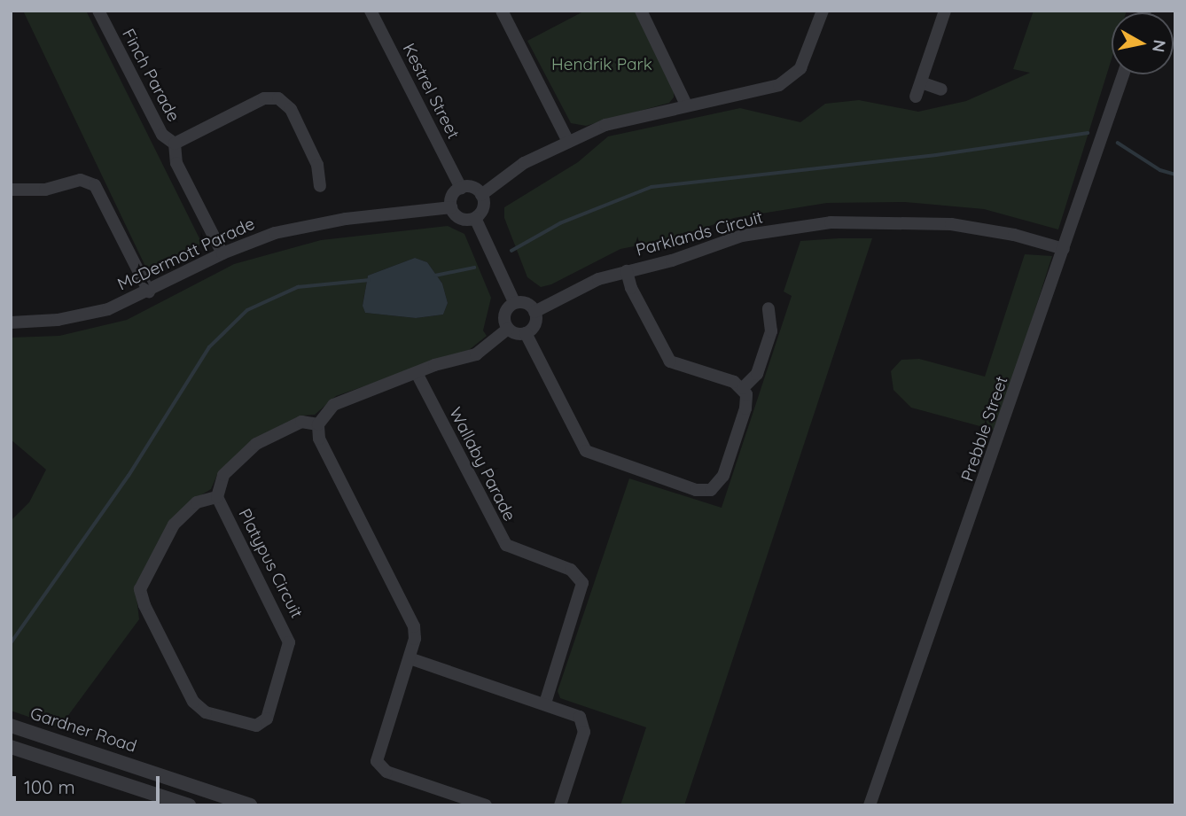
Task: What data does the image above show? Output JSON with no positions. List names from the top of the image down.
{
  "streets": {
    "street": [
      "Finch Parade",
      "Kestrel Street",
      "Parklands Circuit",
      "McDermott Parade",
      "Prebble Street",
      "Wallaby Parade",
      "Platypus Circuit",
      "Gardner Road"
    ]
  },
  "crossings": [
    ["Finch Parade", "McDermott Parade"],
    ["Kestrel Street", "McDermott Parade"],
    ["Parklands Circuit", "Prebble Street"]
  ],
  "parks": ["Hendrik Park"],
  "scale_bar": "100 m",
  "north": "right"
}
